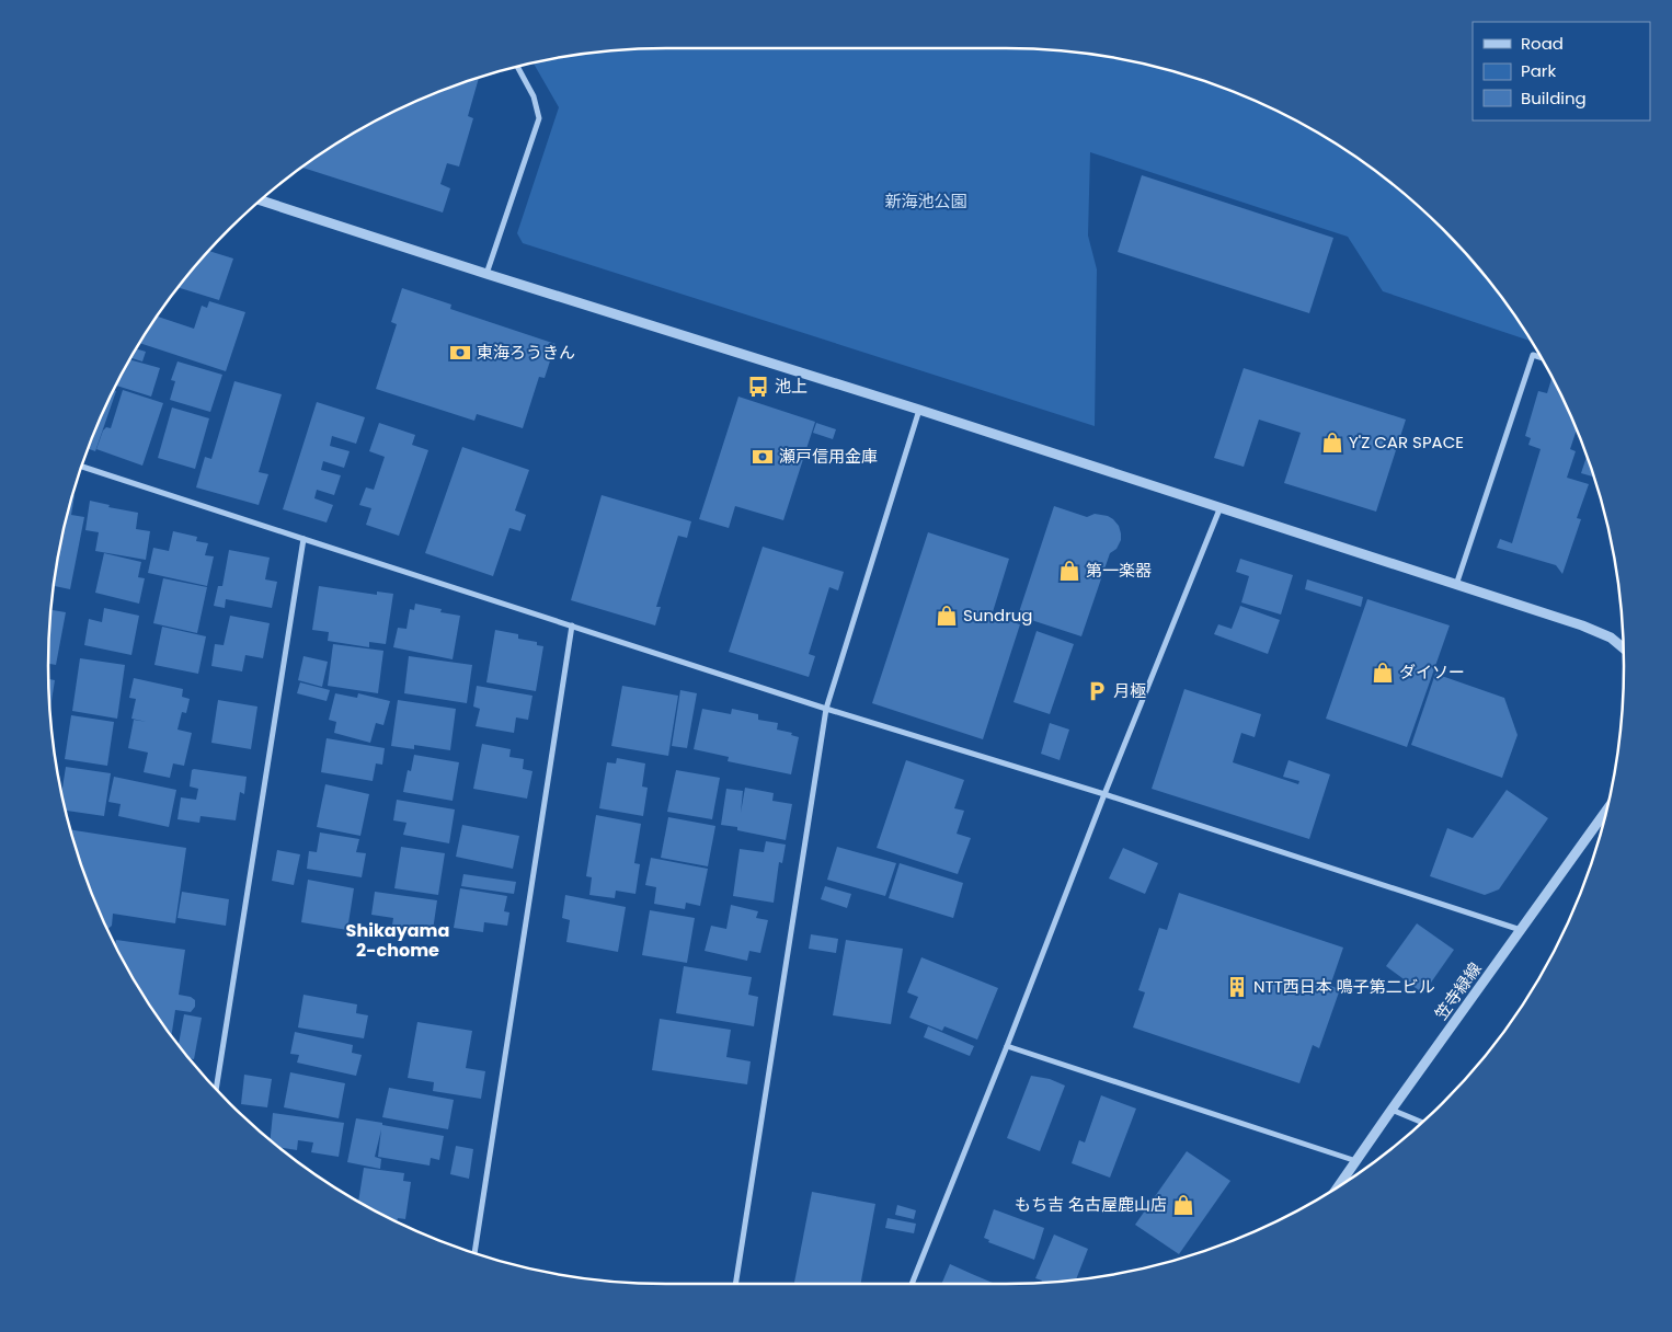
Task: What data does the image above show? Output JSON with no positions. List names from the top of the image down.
{
  "streets": {
    "street": ["笠寺緑線"]
  },
  "districts": ["Shikayama 2-chome"],
  "parks": ["新海池公園"],
  "places": {
    "bank": ["東海ろうきん", "瀬戸信用金庫"],
    "bus stop": ["池上"],
    "shop": [
      "Y'Z CAR SPACE",
      "第一楽器",
      "Sundrug",
      "ダイソー",
      "もち吉 名古屋鹿山店"
    ],
    "parking": ["月極"],
    "building": ["NTT西日本 鳴子第二ビル"]
  },
  "legend": ["Road", "Park", "Building"]
}
